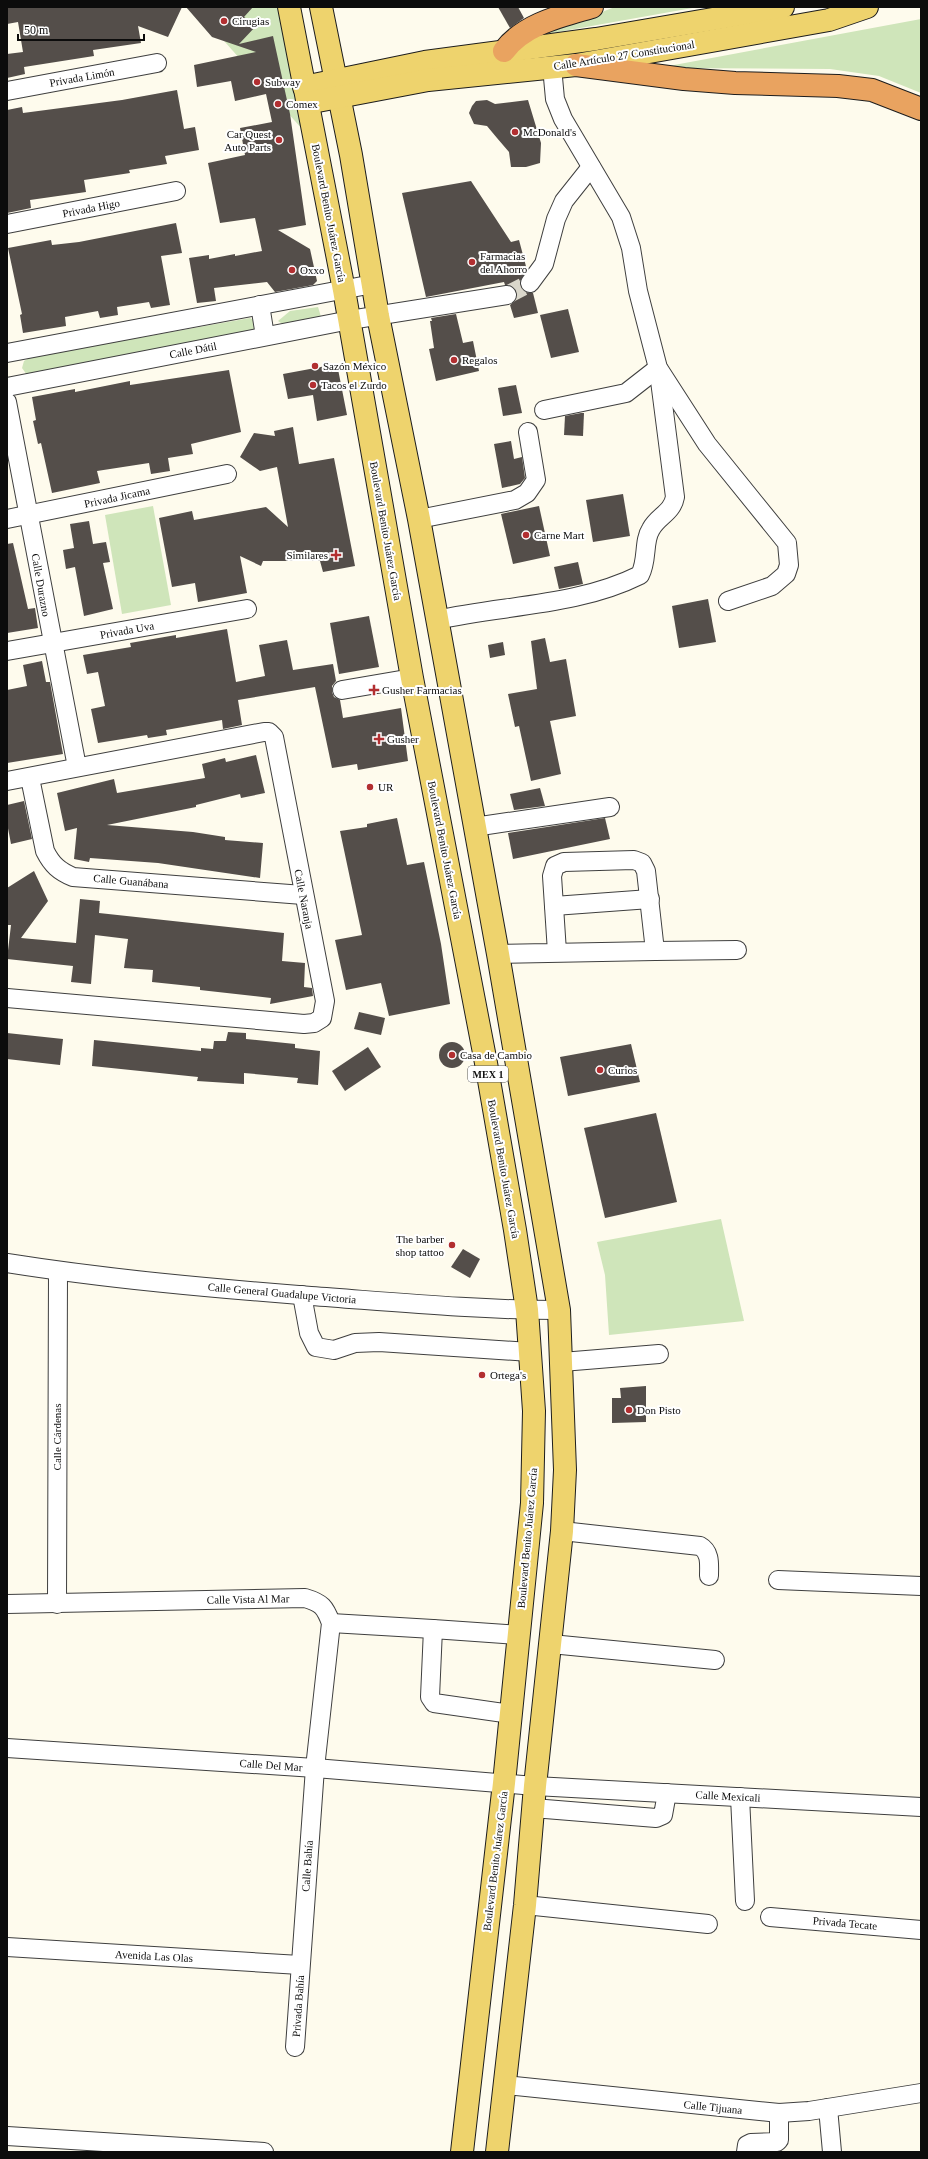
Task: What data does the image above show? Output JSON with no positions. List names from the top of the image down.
{
  "streets": {
    "main road": ["Calle Artículo 27 Constitucional", "Boulevard Benito Juárez García", "MEX 1"],
    "street": [
      "Privada Limón",
      "Privada Higo",
      "Calle Dátil",
      "Privada Jicama",
      "Calle Durazno",
      "Privada Uva",
      "Calle Guanábana",
      "Calle Naranja",
      "Calle General Guadalupe Victoria",
      "Calle Cárdenas",
      "Calle Vista Al Mar",
      "Calle Del Mar",
      "Calle Mexicali",
      "Calle Bahía",
      "Privada Tecate",
      "Avenida Las Olas",
      "Privada Bahía",
      "Calle Tijuana"
    ]
  },
  "crossings": [
    ["Calle Artículo 27 Constitucional", "Boulevard Benito Juárez García"],
    ["Calle Artículo 27 Constitucional", "MEX 1"],
    ["Boulevard Benito Juárez García", "Calle Dátil"],
    ["Boulevard Benito Juárez García", "Calle General Guadalupe Victoria"],
    ["Boulevard Benito Juárez García", "Calle Del Mar"],
    ["Calle Dátil", "MEX 1"],
    ["Privada Jicama", "Calle Durazno"],
    ["Calle Durazno", "Privada Uva"],
    ["Calle Durazno", "Calle Naranja"],
    ["Calle Guanábana", "Calle Naranja"],
    ["MEX 1", "Calle General Guadalupe Victoria"],
    ["MEX 1", "Calle Del Mar"],
    ["MEX 1", "Calle Mexicali"],
    ["MEX 1", "Calle Tijuana"],
    ["Calle General Guadalupe Victoria", "Calle Cárdenas"],
    ["Calle Cárdenas", "Calle Vista Al Mar"],
    ["Calle Del Mar", "Calle Mexicali"],
    ["Calle Del Mar", "Calle Bahía"],
    ["Calle Bahía", "Avenida Las Olas"],
    ["Calle Bahía", "Privada Bahía"],
    ["Avenida Las Olas", "Privada Bahía"]
  ],
  "places": {
    "other": [
      "Cirugias",
      "Subway",
      "Comex",
      "McDonald's",
      "Car Quest Auto Parts",
      "Farmacias del Ahorro",
      "Oxxo",
      "Regalos",
      "Sazón México",
      "Tacos el Zurdo",
      "Carne Mart",
      "UR",
      "Casa de Cambio",
      "Curios",
      "The barber shop tattoo",
      "Ortega's",
      "Don Pisto"
    ],
    "health": ["Similares", "Gusher Farmacias", "Gusher"]
  },
  "scale_bar": "50 m"
}
